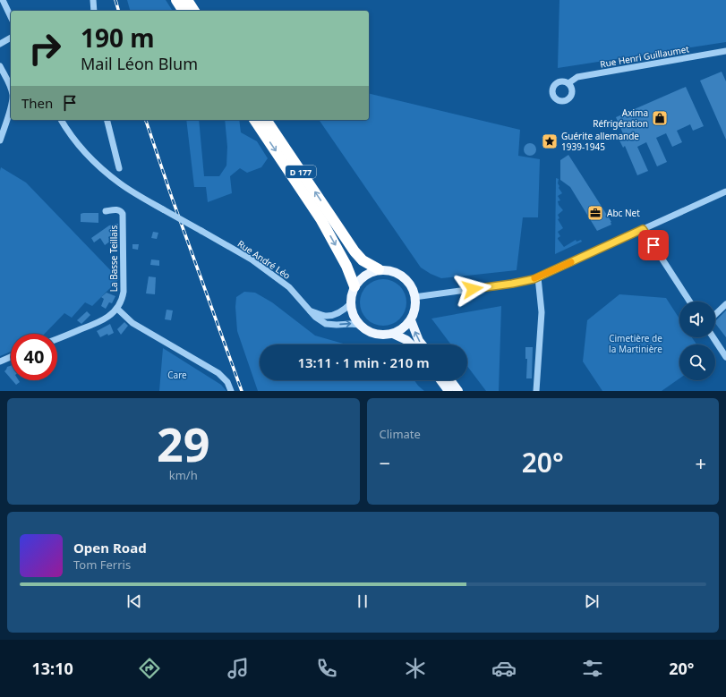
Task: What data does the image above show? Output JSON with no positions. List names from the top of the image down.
{
  "streets": {
    "highway": ["D 177"],
    "street": ["Rue Henri Guillaumet", "La Basse Teillais", "Rue André Léo"]
  },
  "crossings": [
    ["D 177", "Rue André Léo"]
  ],
  "parks": ["Cimetière de la Martinière", "Care"],
  "places": {
    "shop": ["Axima Réfrigération"],
    "place": ["Guérite allemande 1939-1945"],
    "office": ["Abc Net"]
  },
  "page": {
    "turn": ["190 m", "Mail Léon Blum"],
    "then": "Then",
    "limit": "40",
    "trip": "13:11 · 1 min · 210 m",
    "tile": [
      ["29", "km/h"],
      "Climate"
    ],
    "heat": ["−", "20°", "+"],
    "song": ["Open Road", "Tom Ferris"],
    "tabs": ["13:10", "20°"]
  }
}
